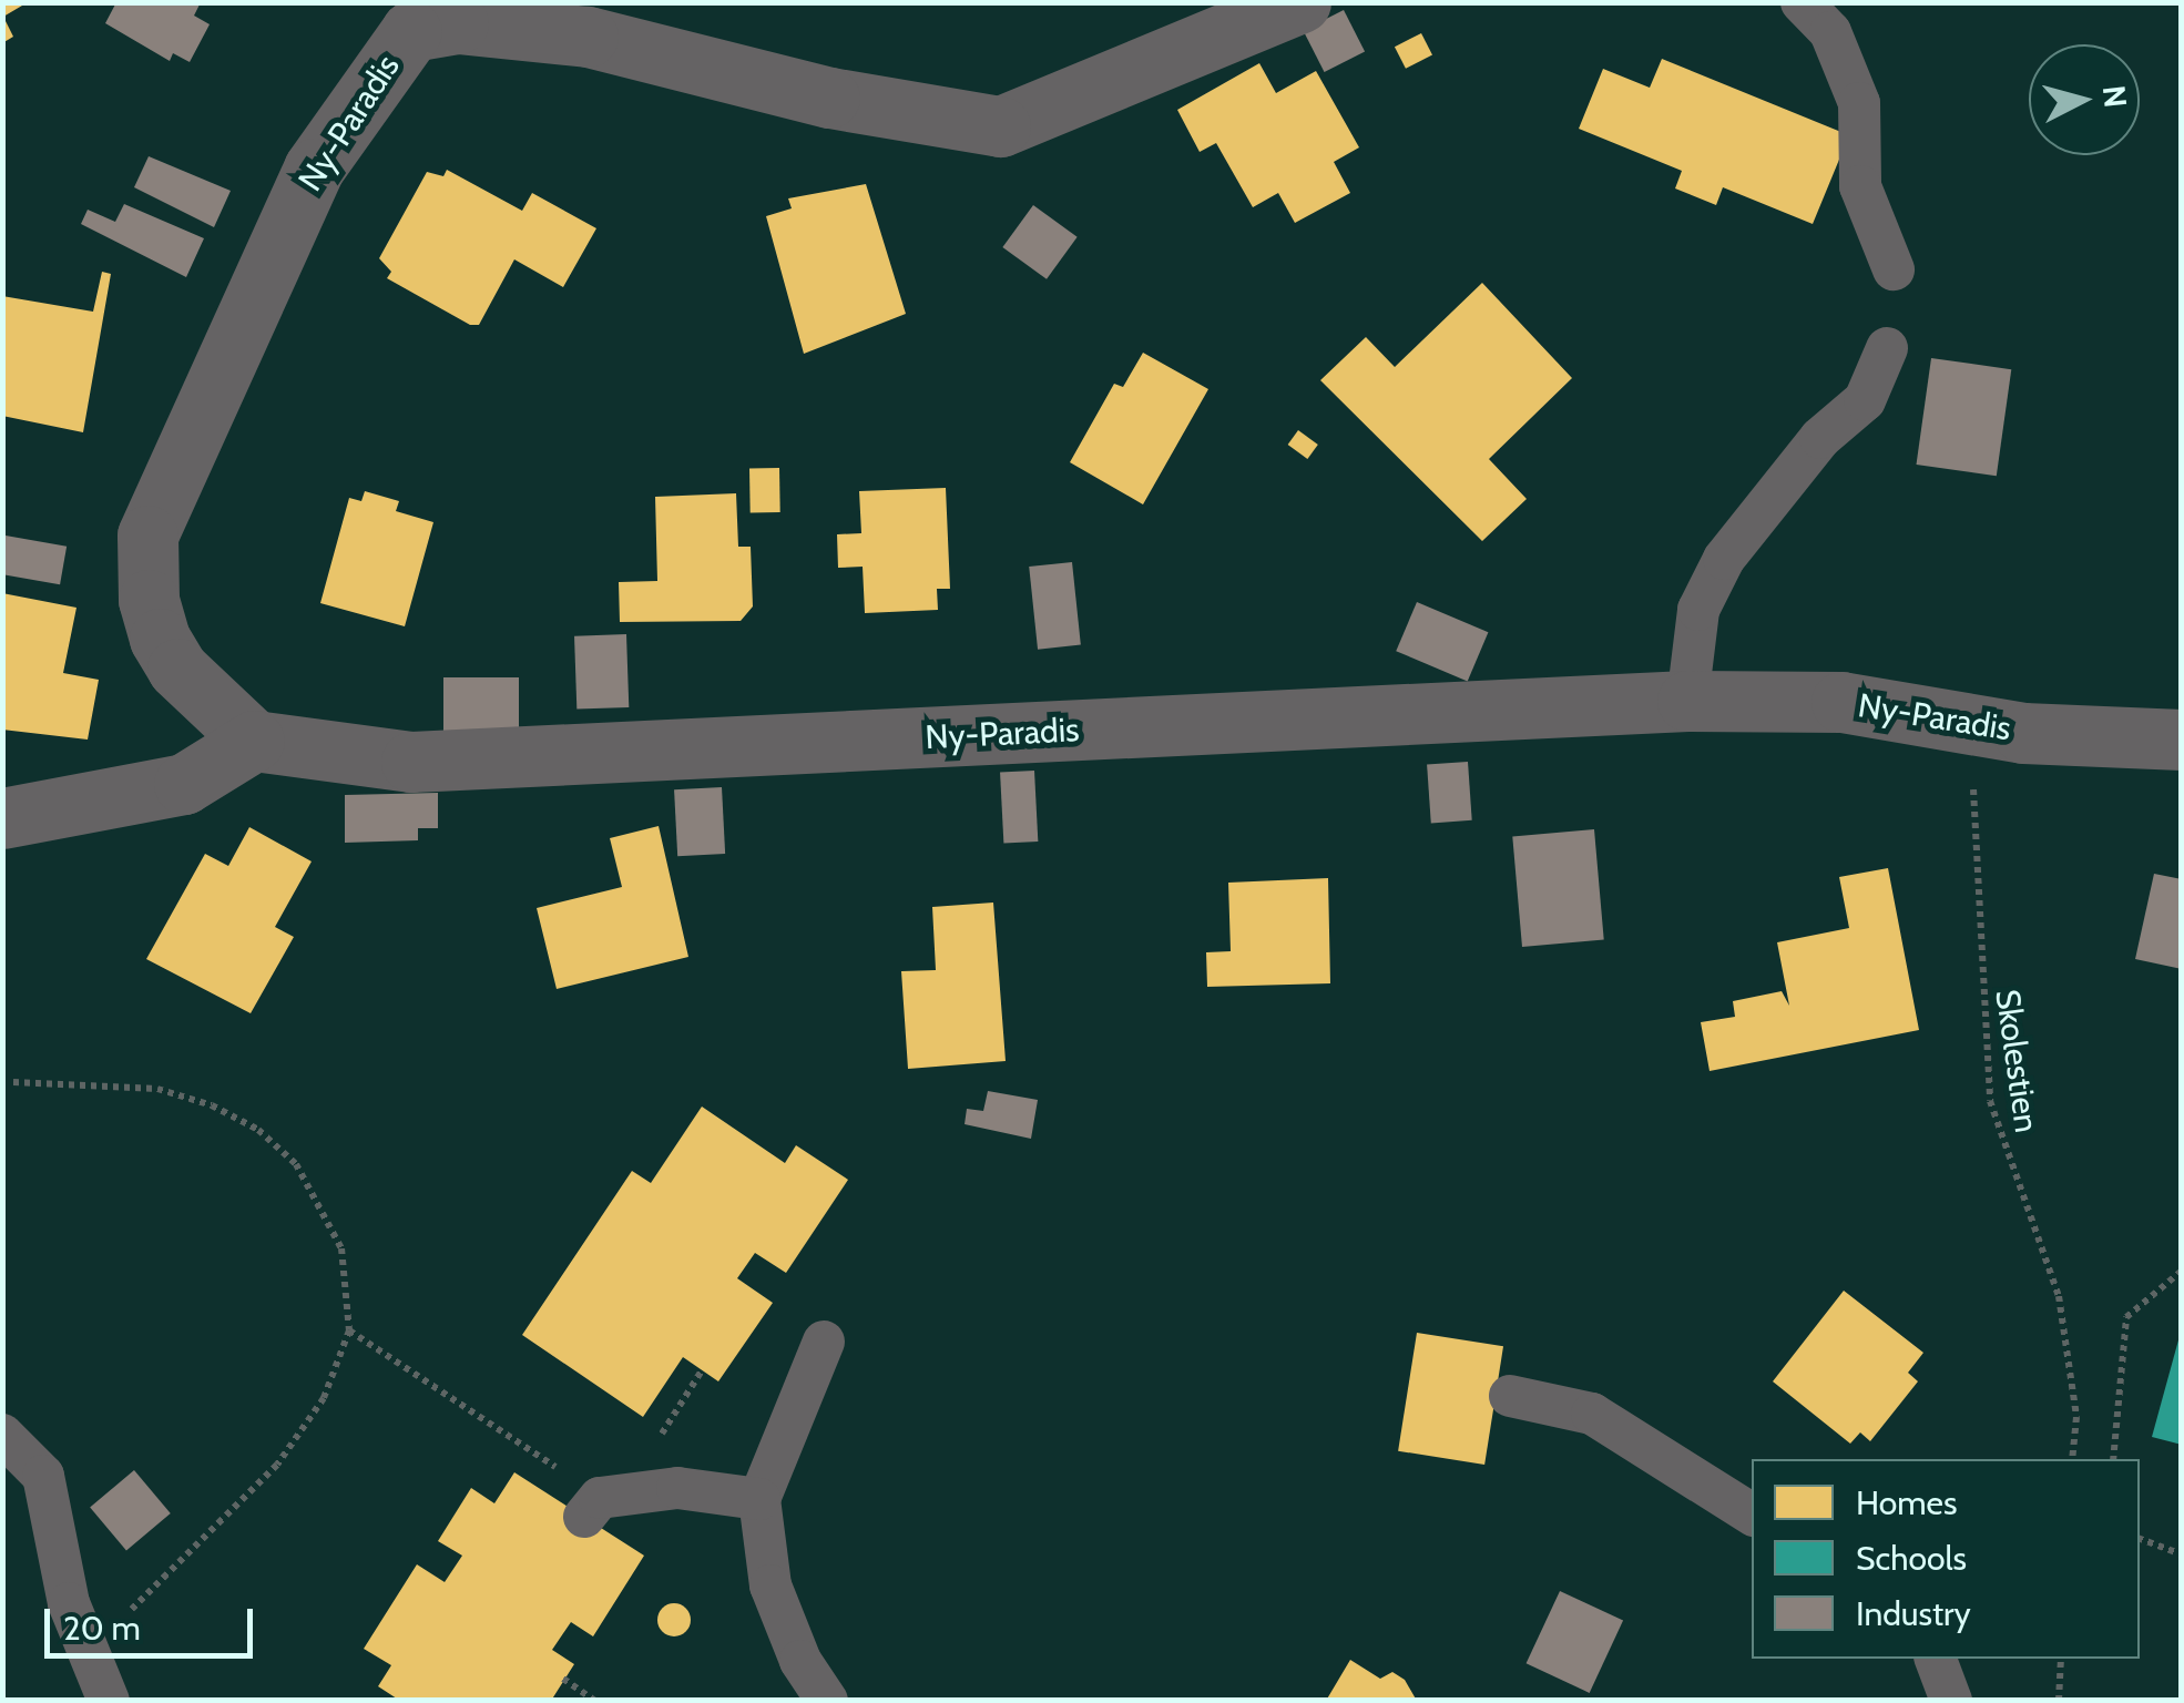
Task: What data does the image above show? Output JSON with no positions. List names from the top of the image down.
{
  "streets": {
    "street": ["Ny-Paradis"],
    "path": ["Skolestien"]
  },
  "crossings": [
    ["Ny-Paradis", "Skolestien"]
  ],
  "legend": ["Homes", "Schools", "Industry"],
  "scale_bar": "20 m",
  "north": "right"
}
